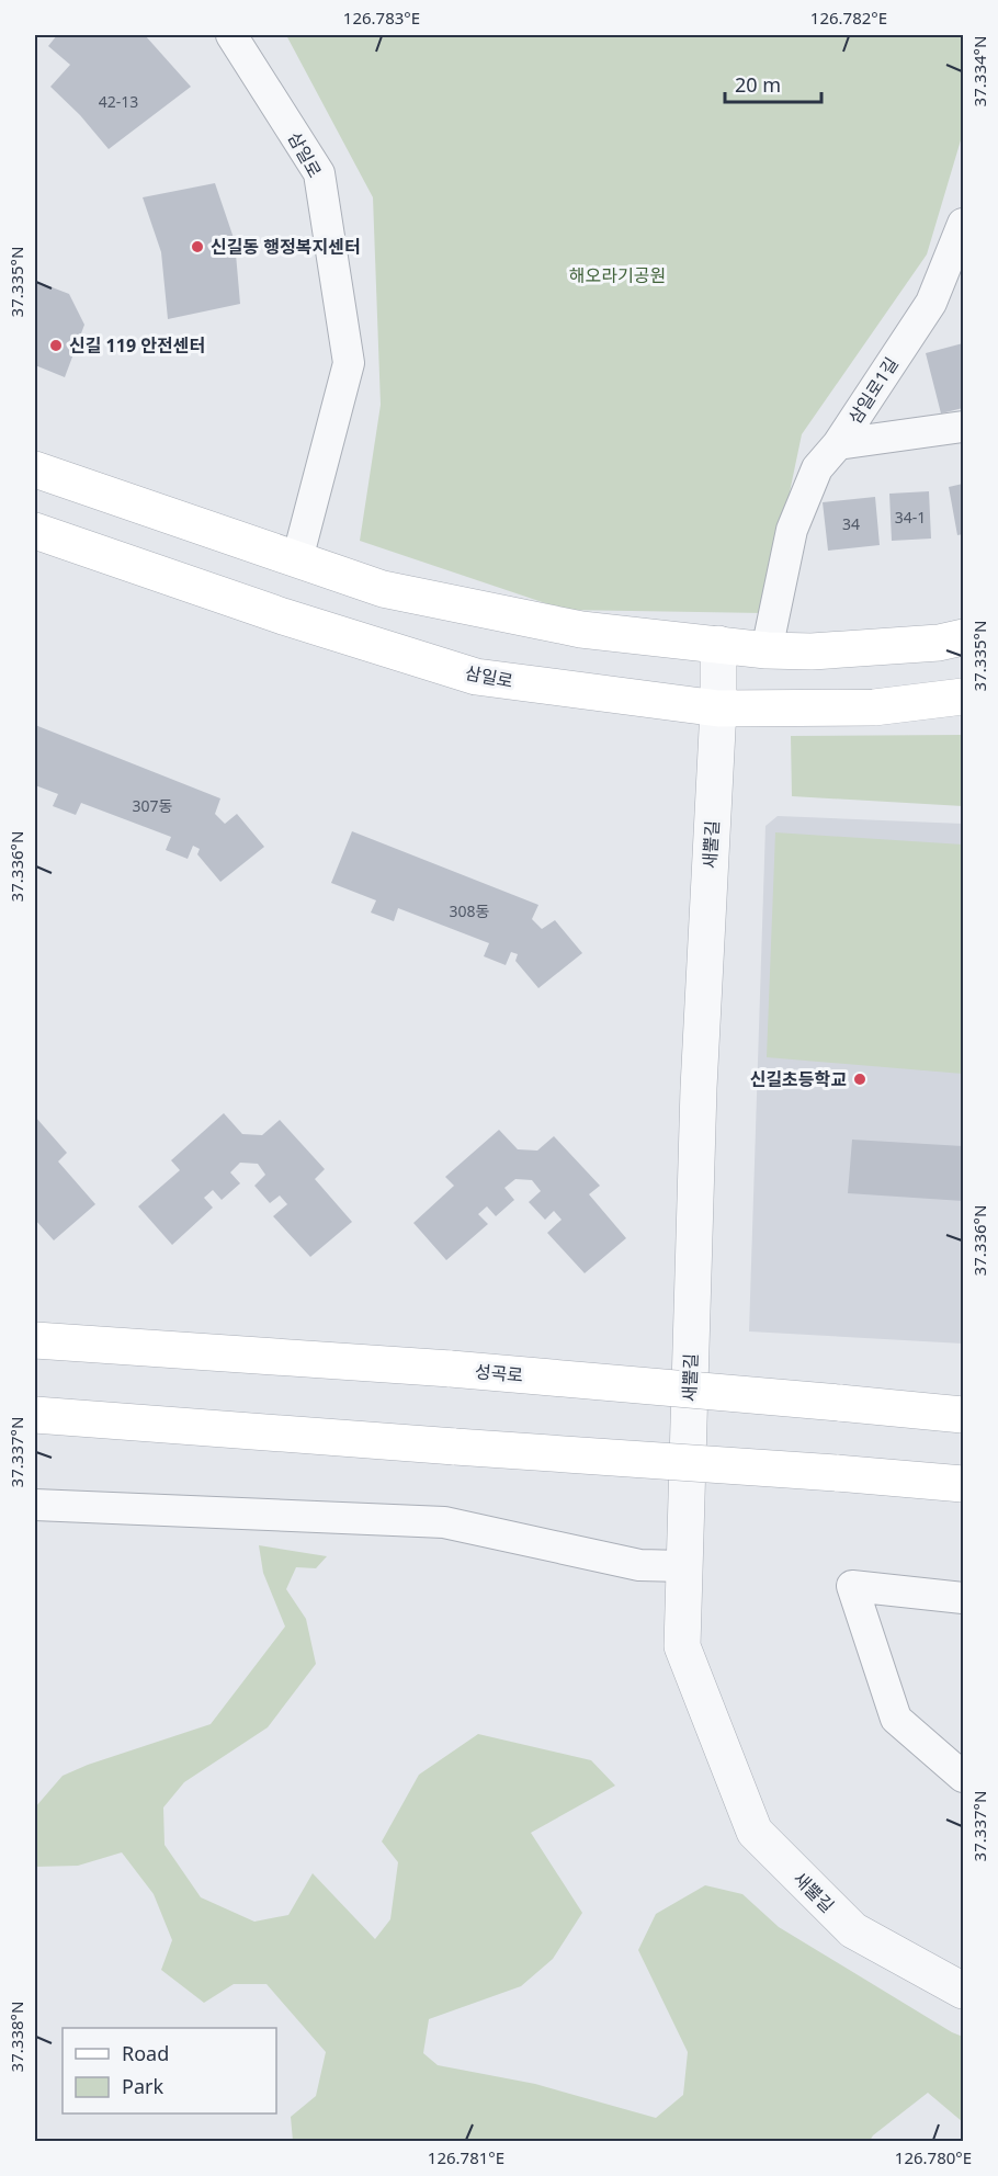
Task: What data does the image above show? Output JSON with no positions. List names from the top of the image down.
{
  "streets": {
    "main road": ["삼일로", "성곡로"],
    "street": ["삼일로1길", "새뿔길"]
  },
  "crossings": [
    ["삼일로", "새뿔길"]
  ],
  "parks": ["해오라기공원"],
  "places": ["신길동 행정복지센터", "신길 119 안전센터", "신길초등학교"],
  "house_numbers": [
    "42-13",
    "34-1",
    "34",
    "307동",
    "308동"
  ],
  "legend": ["Road", "Park"],
  "scale_bar": "20 m",
  "coordinates": [
    "126.783°E",
    "126.782°E",
    "37.334°N",
    "37.335°N",
    "37.336°N",
    "37.337°N",
    "37.338°N",
    "126.781°E",
    "126.780°E"
  ]
}
